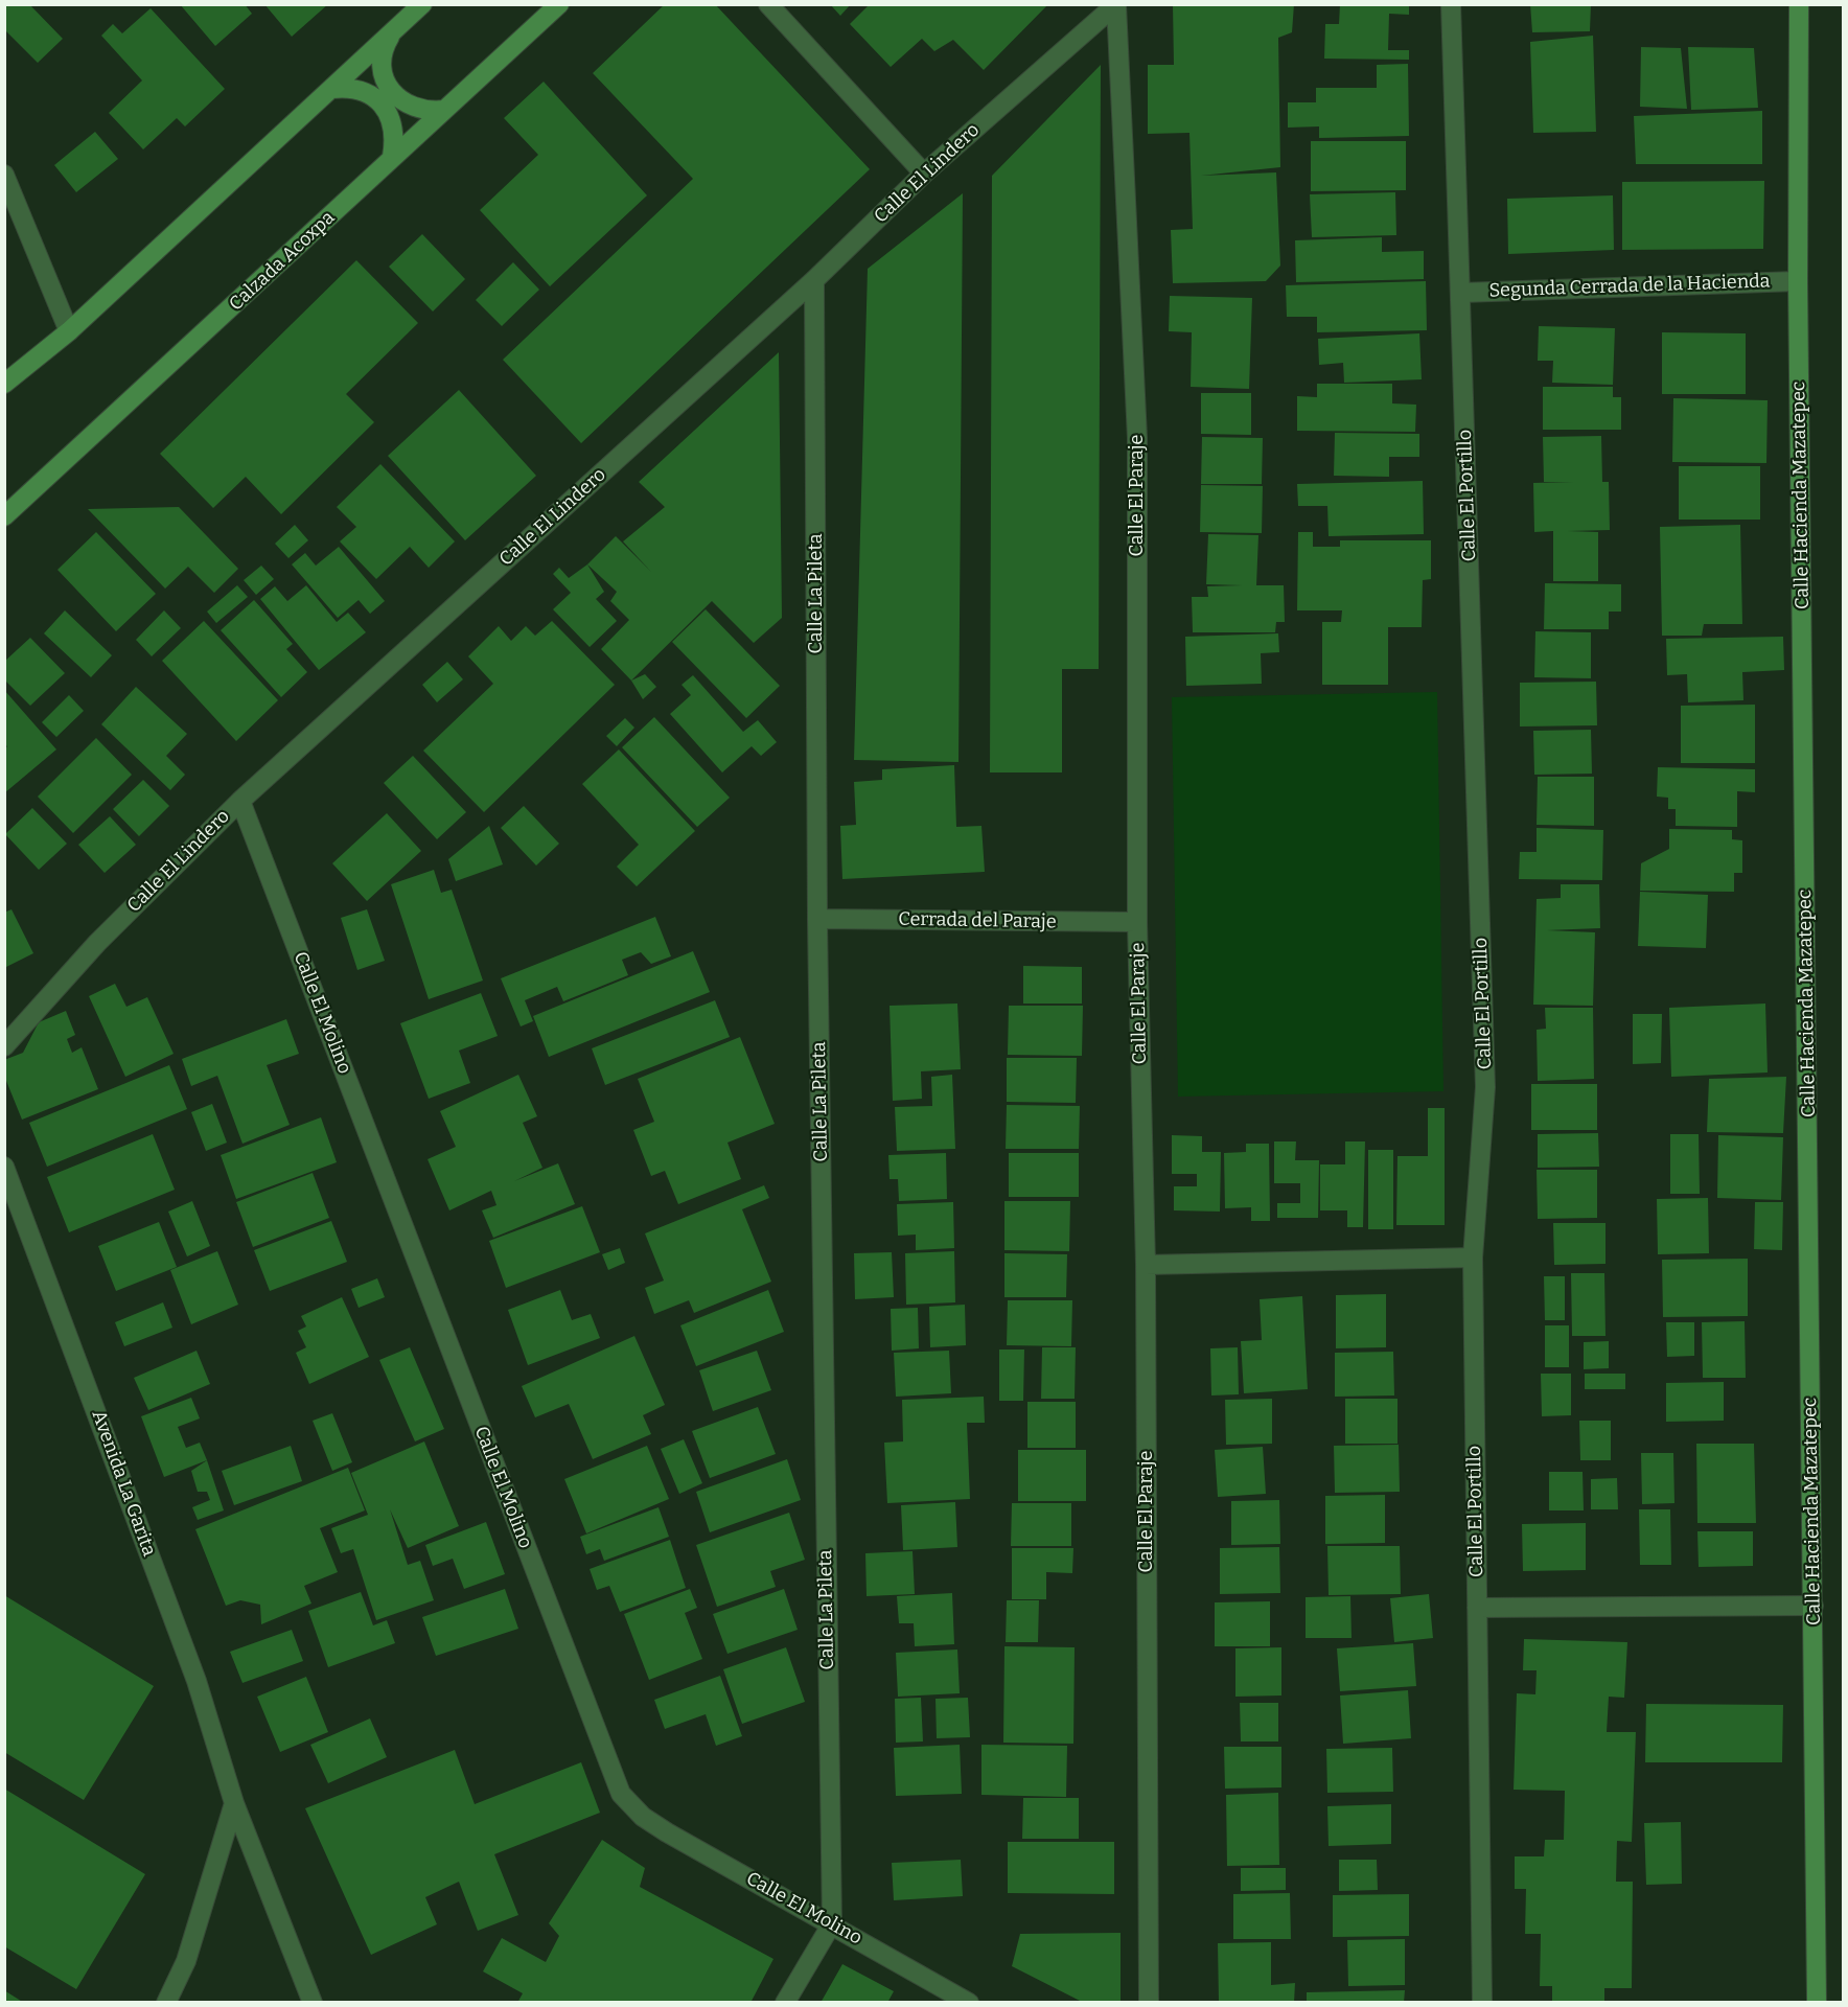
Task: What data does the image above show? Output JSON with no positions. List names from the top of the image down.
{
  "streets": {
    "street": [
      "Calle El Lindero",
      "Calzada Acoxpa",
      "Segunda Cerrada de la Hacienda",
      "Calle El Paraje",
      "Calle El Portillo",
      "Calle Hacienda Mazatepec",
      "Calle La Pileta",
      "Cerrada del Paraje",
      "Calle El Molino",
      "Avenida La Garita"
    ]
  },
  "crossings": [
    ["Calle El Lindero", "Calle El Paraje"],
    ["Calle El Lindero", "Calle La Pileta"],
    ["Calle El Lindero", "Calle El Molino"],
    ["Segunda Cerrada de la Hacienda", "Calle El Portillo"],
    ["Segunda Cerrada de la Hacienda", "Calle Hacienda Mazatepec"],
    ["Calle El Paraje", "Cerrada del Paraje"],
    ["Calle La Pileta", "Cerrada del Paraje"],
    ["Calle La Pileta", "Calle El Molino"]
  ]
}
